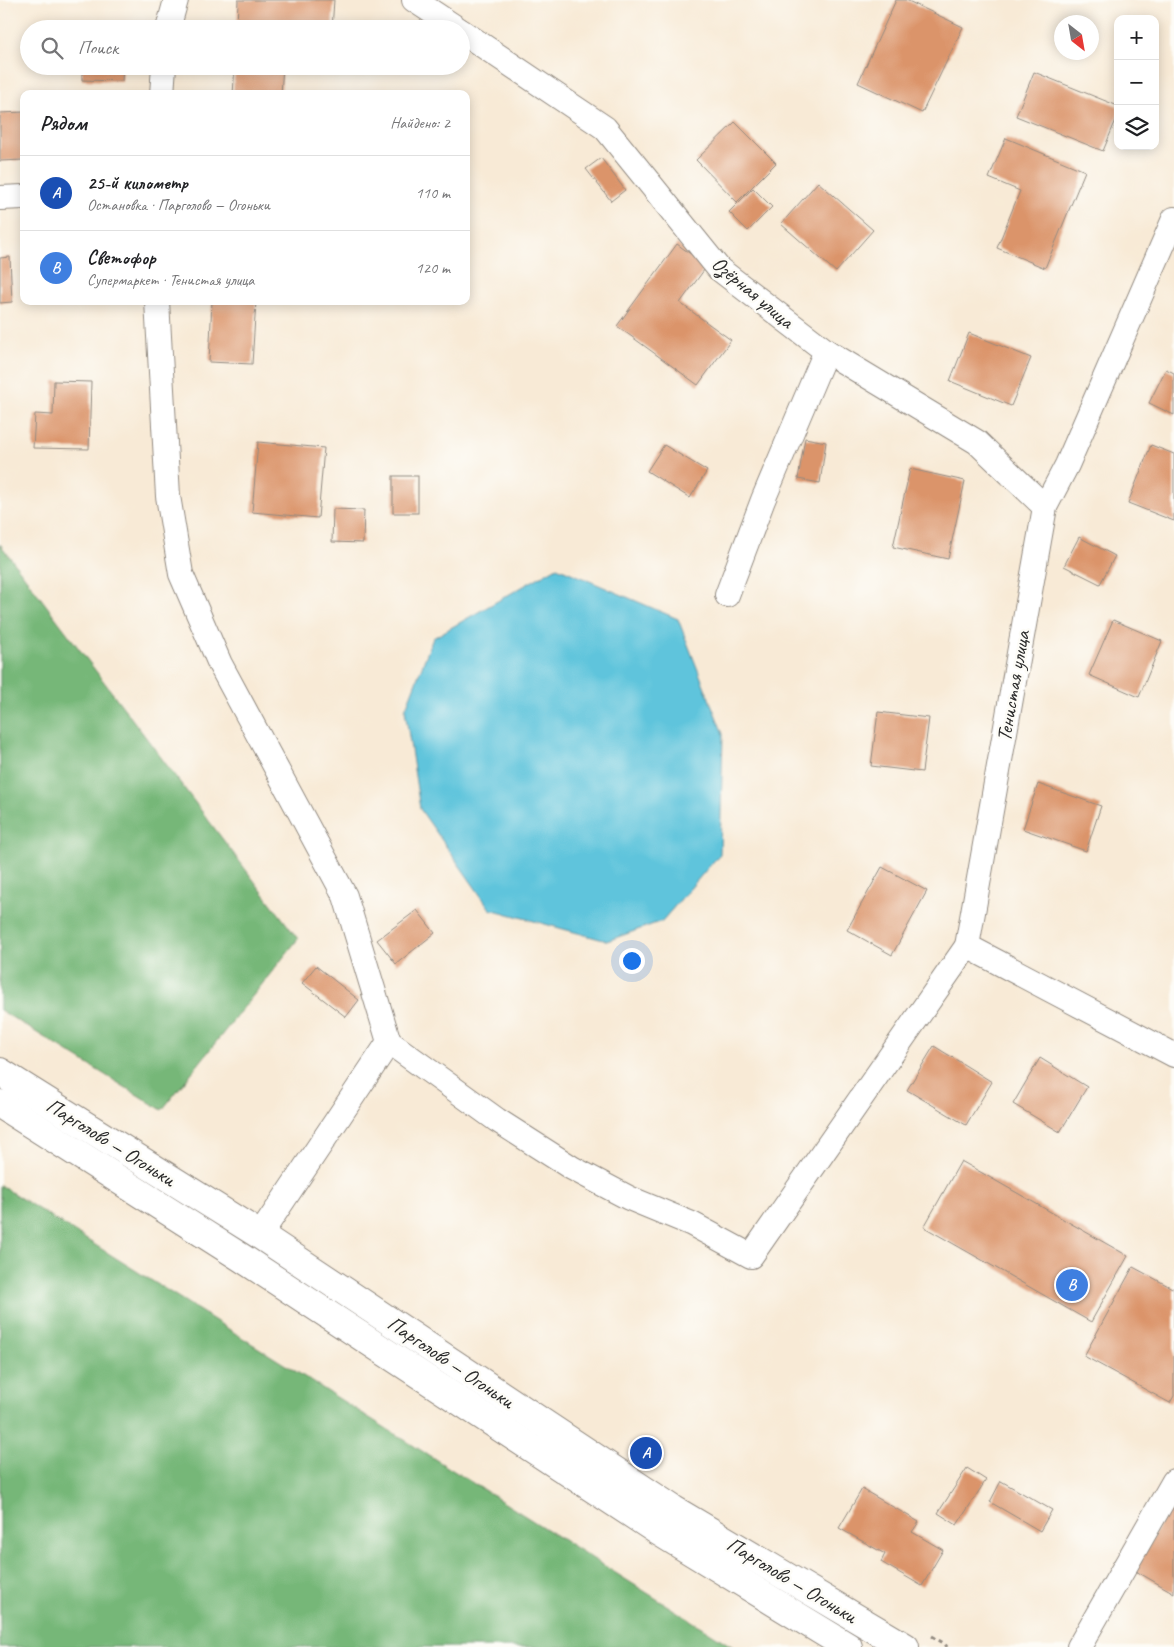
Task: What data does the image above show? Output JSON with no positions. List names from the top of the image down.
{
  "streets": {
    "main road": ["Парголово — Огоньки"],
    "street": ["Озёрная улица", "Тенистая улица"]
  },
  "crossings": [
    ["Озёрная улица", "Тенистая улица"]
  ],
  "north": "bottom right",
  "page": {
    "map_buttons": ["+", "−"],
    "search": "Поиск",
    "heading": ["Рядом", "Найдено: 2"],
    "list": [
      {
        "mark": "A",
        "name": "25-й километр",
        "note": "Остановка · Парголово — Огоньки",
        "value": "110 m"
      },
      {
        "mark": "B",
        "name": "Светофор",
        "note": "Супермаркет · Тенистая улица",
        "value": "120 m"
      }
    ],
    "pins": ["B", "A"]
  }
}
